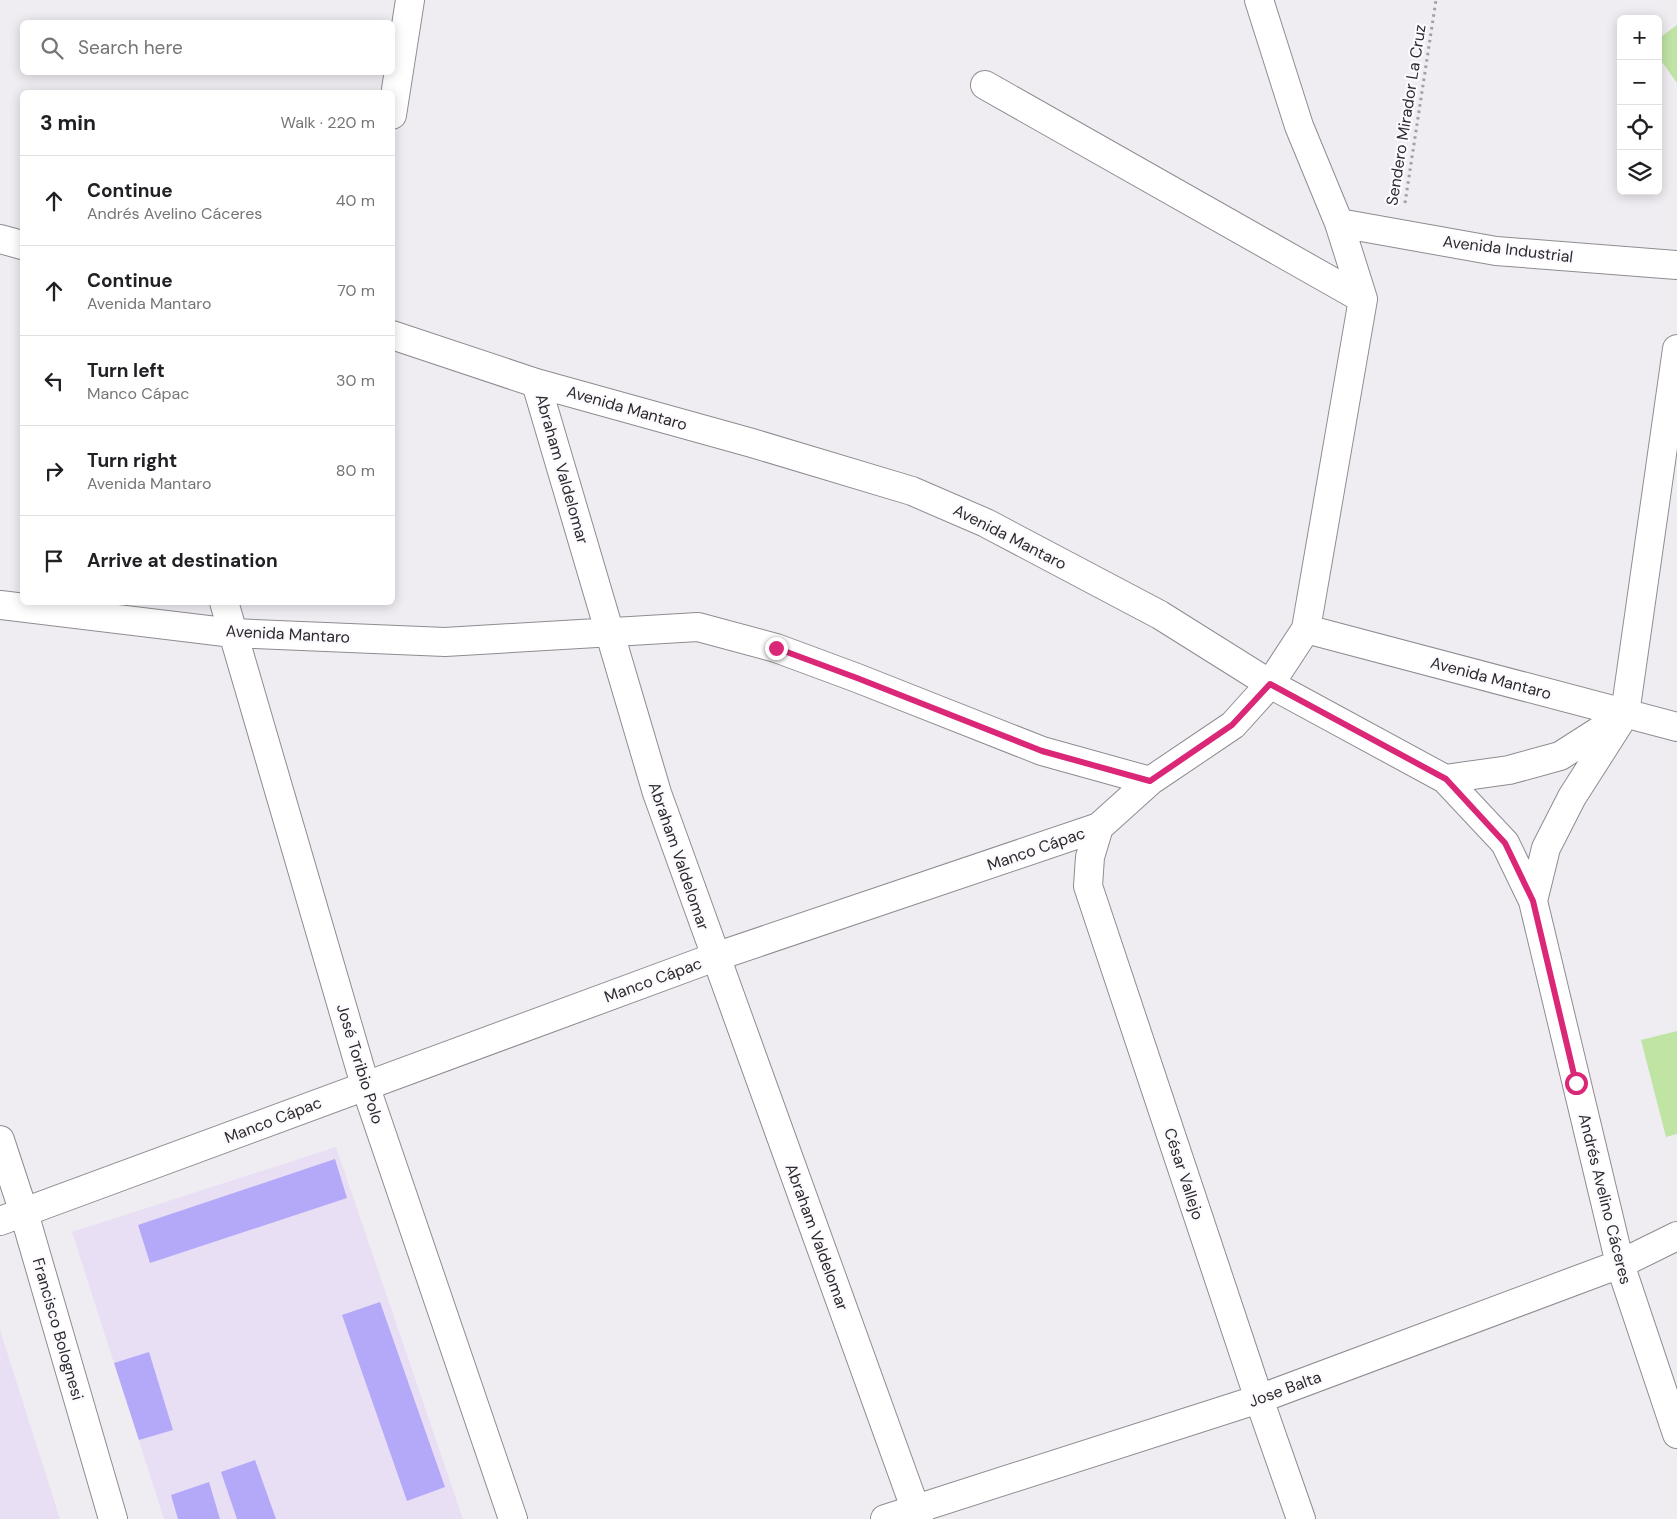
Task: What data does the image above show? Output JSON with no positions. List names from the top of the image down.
{
  "streets": {
    "street": [
      "Avenida Industrial",
      "Avenida Mantaro",
      "Abraham Valdelomar",
      "Manco Cápac",
      "José Toribio Polo",
      "César Vallejo",
      "Andrés Avelino Cáceres",
      "Francisco Bolognesi",
      "Jose Balta"
    ],
    "path": ["Sendero Mirador La Cruz"]
  },
  "crossings": [
    ["Sendero Mirador La Cruz", "Avenida Industrial"],
    ["Avenida Mantaro", "Abraham Valdelomar"],
    ["Avenida Mantaro", "Manco Cápac"],
    ["Avenida Mantaro", "José Toribio Polo"],
    ["Avenida Mantaro", "Andrés Avelino Cáceres"],
    ["Abraham Valdelomar", "Manco Cápac"],
    ["Abraham Valdelomar", "Jose Balta"],
    ["Manco Cápac", "José Toribio Polo"],
    ["Manco Cápac", "César Vallejo"],
    ["Manco Cápac", "Francisco Bolognesi"],
    ["César Vallejo", "Jose Balta"],
    ["Andrés Avelino Cáceres", "Jose Balta"]
  ],
  "page": {
    "map_buttons": ["+", "−"],
    "search": "Search here",
    "heading": ["3 min", "Walk · 220 m"],
    "list": [
      ["Continue", "Andrés Avelino Cáceres", "40 m"],
      ["Continue", "Avenida Mantaro", "70 m"],
      ["Turn left", "Manco Cápac", "30 m"],
      ["Turn right", "Avenida Mantaro", "80 m"],
      "Arrive at destination"
    ]
  }
}
